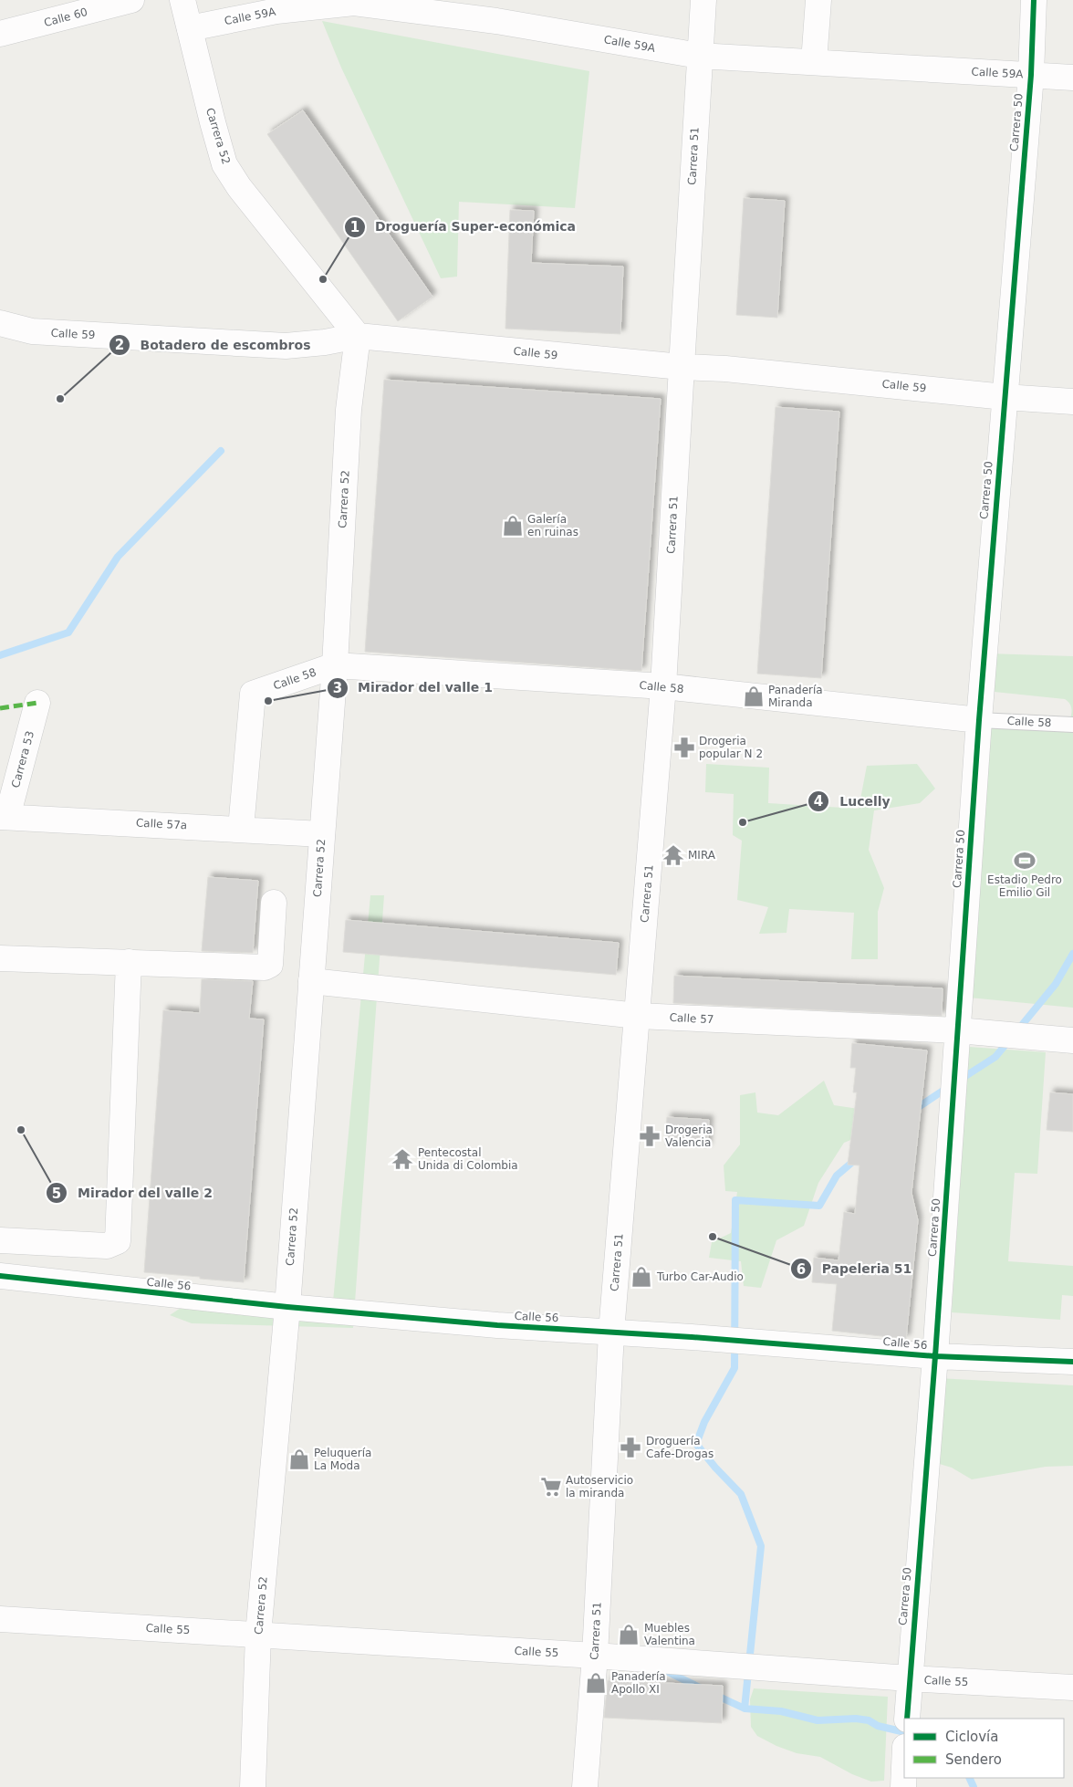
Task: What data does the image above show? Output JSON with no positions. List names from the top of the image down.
{
  "streets": {
    "street": [
      "Calle 59A",
      "Calle 60",
      "Carrera 50",
      "Carrera 52",
      "Carrera 51",
      "Calle 59",
      "Calle 58",
      "Carrera 53",
      "Calle 57a",
      "Calle 57",
      "Calle 56",
      "Calle 55"
    ]
  },
  "crossings": [
    ["Calle 59A", "Carrera 50"],
    ["Calle 59A", "Carrera 52"],
    ["Calle 59A", "Carrera 51"],
    ["Carrera 50", "Calle 59"],
    ["Carrera 50", "Calle 58"],
    ["Carrera 50", "Calle 57"],
    ["Carrera 50", "Calle 56"],
    ["Carrera 50", "Calle 55"],
    ["Carrera 52", "Calle 59"],
    ["Carrera 52", "Calle 58"],
    ["Carrera 52", "Calle 57a"],
    ["Carrera 52", "Calle 57"],
    ["Carrera 52", "Calle 56"],
    ["Carrera 52", "Calle 55"],
    ["Carrera 51", "Calle 59"],
    ["Carrera 51", "Calle 58"],
    ["Carrera 51", "Calle 57"],
    ["Carrera 51", "Calle 56"],
    ["Carrera 51", "Calle 55"],
    ["Calle 58", "Calle 57a"],
    ["Carrera 53", "Calle 57a"]
  ],
  "places": {
    "other": [
      "Droguería Super-económica",
      "Botadero de escombros",
      "Mirador del valle 1",
      "Lucelly",
      "Mirador del valle 2",
      "Papeleria 51"
    ],
    "shop": [
      "Galería en ruinas",
      "Panadería Miranda",
      "Turbo Car-Audio",
      "Peluquería La Moda",
      "Muebles Valentina",
      "Panadería Apollo XI"
    ],
    "pharmacy": ["Drogeria popular N 2", "Drogeria Valencia", "Droguería Cafe-Drogas"],
    "temple": ["MIRA", "Pentecostal Unida di Colombia"],
    "sports": ["Estadio Pedro Emilio Gil"],
    "supermarket": ["Autoservicio la miranda"]
  },
  "legend": ["Ciclovía", "Sendero"]
}
